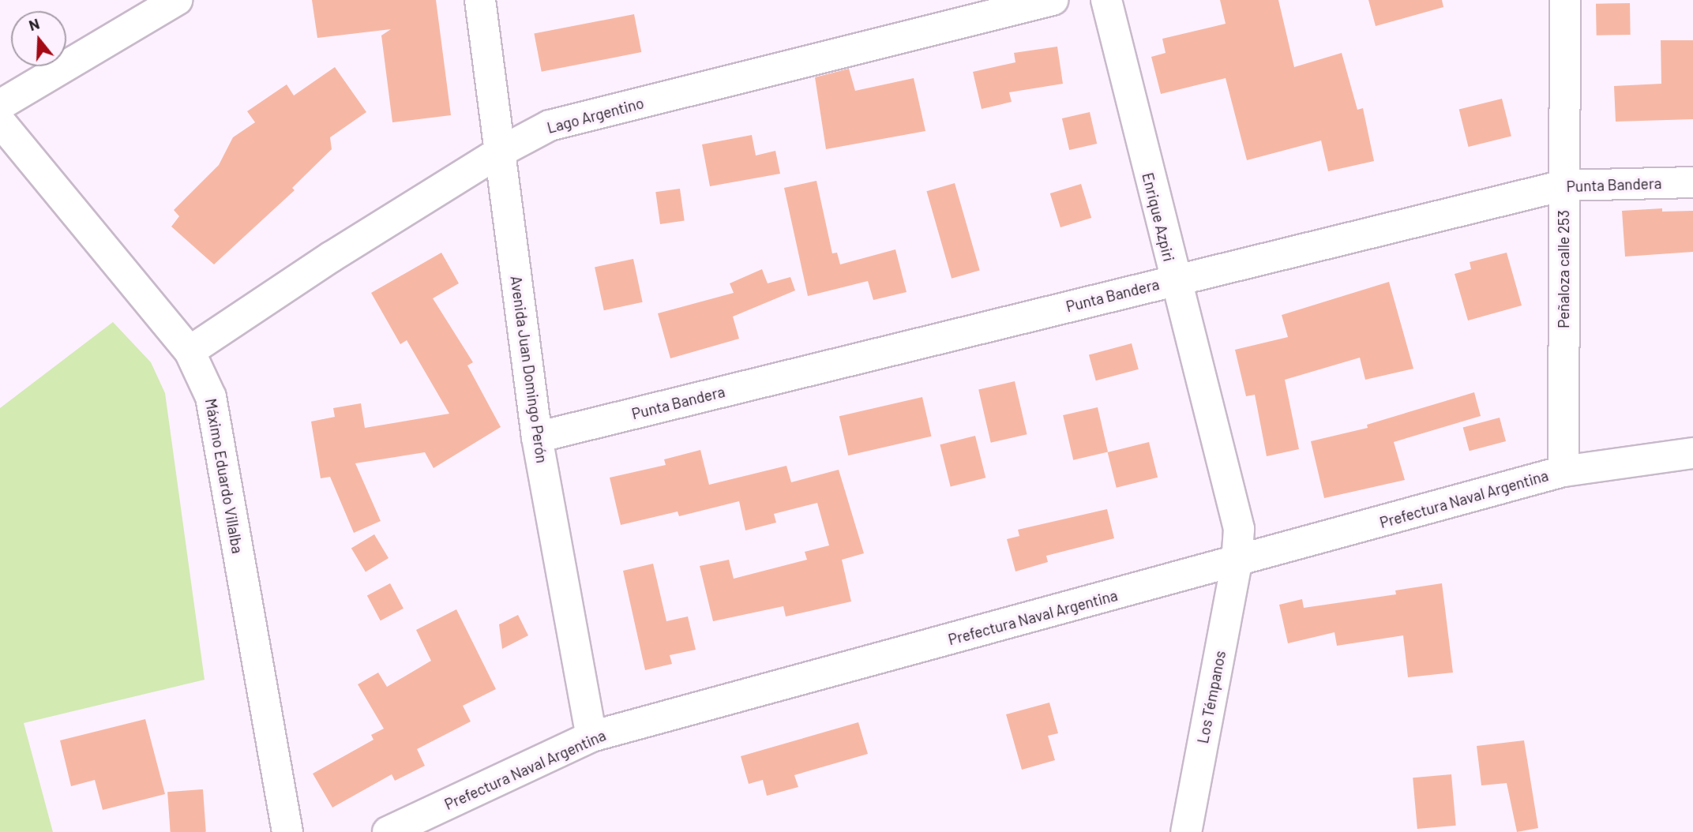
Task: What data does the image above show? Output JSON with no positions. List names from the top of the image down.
{
  "streets": {
    "street": [
      "Lago Argentino",
      "Punta Bandera",
      "Enrique Azpiri",
      "Peñaloza calle 253",
      "Avenida Juan Domingo Perón",
      "Máximo Eduardo Villalba",
      "Prefectura Naval Argentina",
      "Los Témpanos"
    ]
  },
  "crossings": [
    ["Lago Argentino", "Avenida Juan Domingo Perón"],
    ["Lago Argentino", "Máximo Eduardo Villalba"],
    ["Punta Bandera", "Enrique Azpiri"],
    ["Punta Bandera", "Peñaloza calle 253"],
    ["Punta Bandera", "Avenida Juan Domingo Perón"],
    ["Enrique Azpiri", "Prefectura Naval Argentina"],
    ["Enrique Azpiri", "Los Témpanos"],
    ["Peñaloza calle 253", "Prefectura Naval Argentina"],
    ["Avenida Juan Domingo Perón", "Prefectura Naval Argentina"],
    ["Prefectura Naval Argentina", "Los Témpanos"]
  ],
  "north": "top"
}
